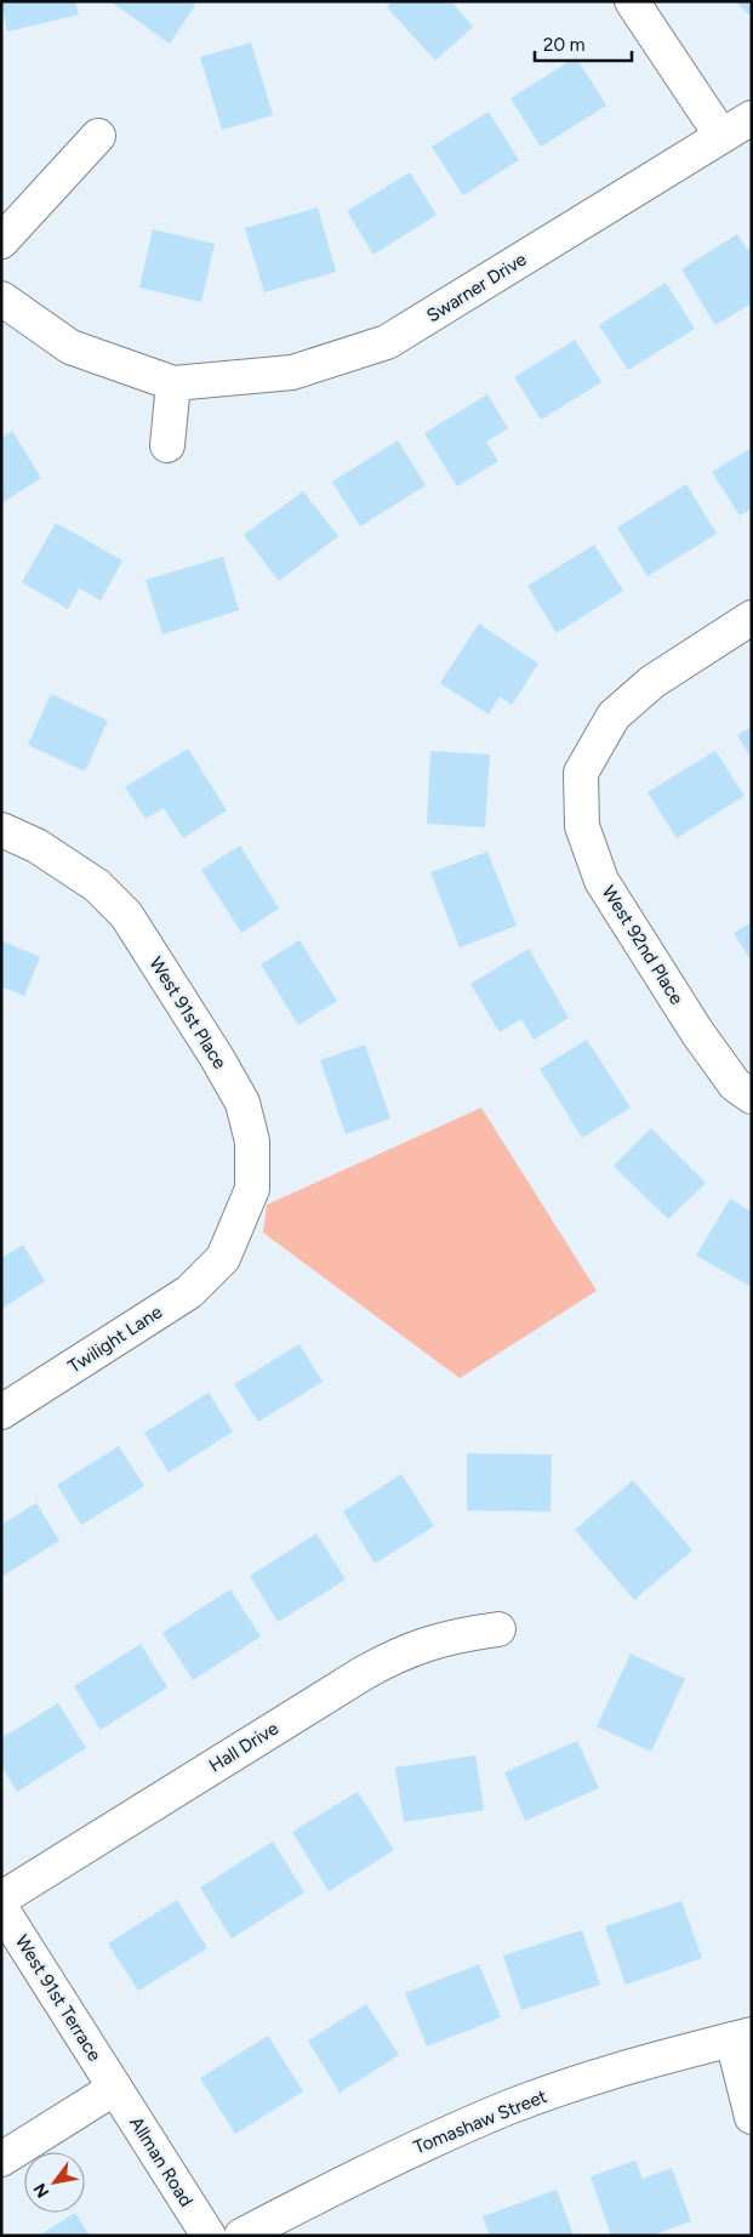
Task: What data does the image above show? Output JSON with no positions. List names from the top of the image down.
{
  "streets": {
    "street": [
      "Swarner Drive",
      "West 92nd Place",
      "West 91st Place",
      "Twilight Lane",
      "Hall Drive",
      "West 91st Terrace",
      "Tomashaw Street",
      "Allman Road"
    ]
  },
  "crossings": [
    ["West 91st Place", "Twilight Lane"],
    ["West 91st Terrace", "Allman Road"]
  ],
  "scale_bar": "20 m",
  "north": "bottom left"
}
